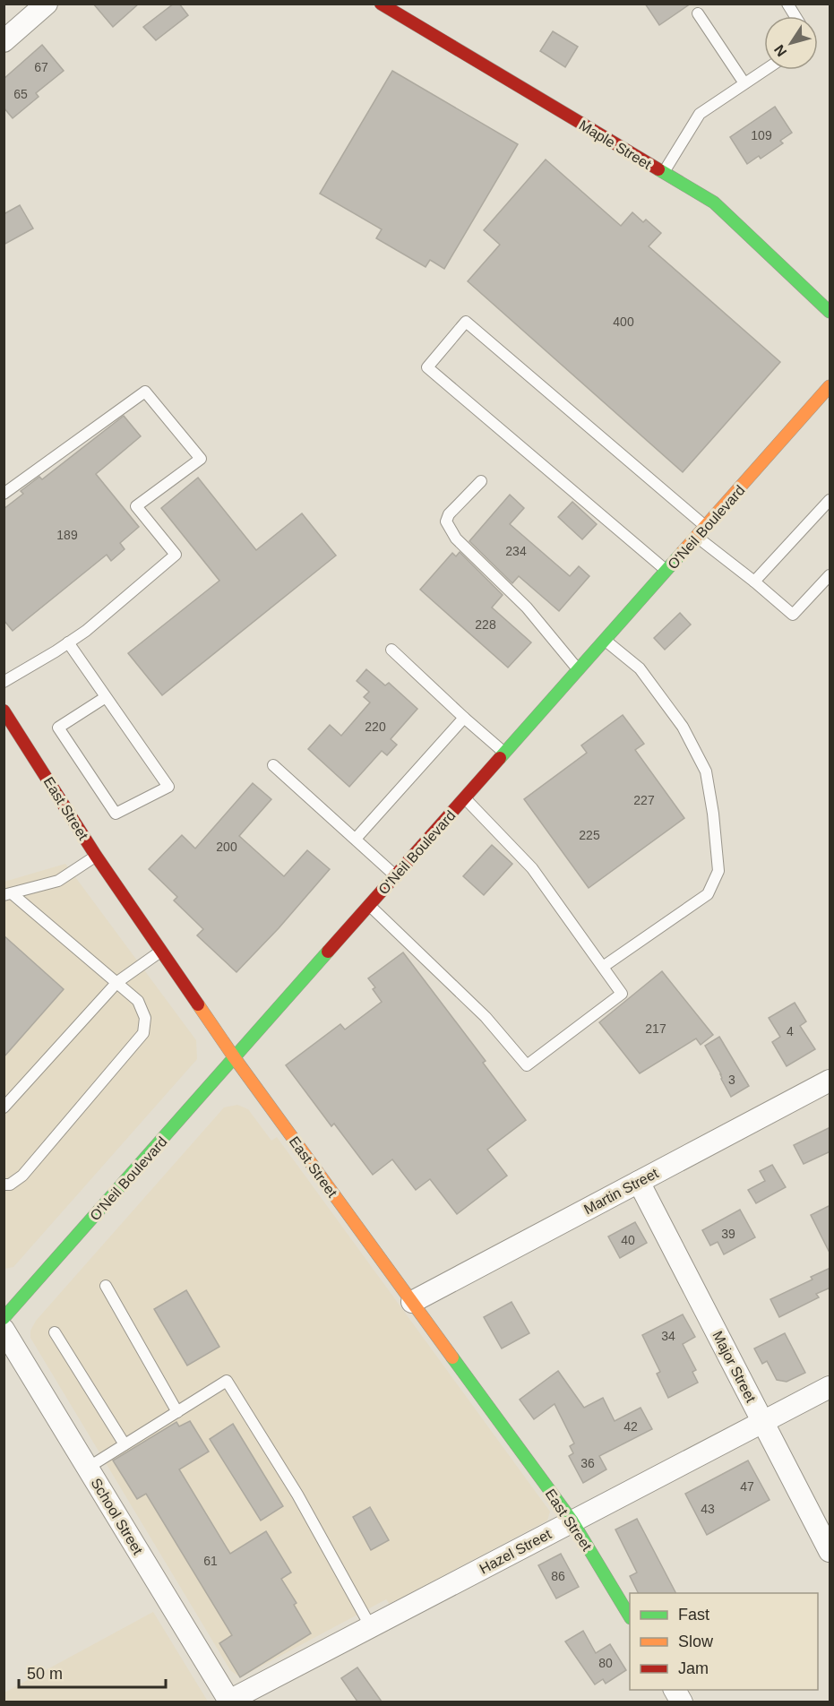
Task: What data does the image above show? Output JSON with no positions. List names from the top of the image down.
{
  "streets": {
    "main road": ["Maple Street", "O'Neil Boulevard", "East Street"],
    "street": [
      "Martin Street",
      "Major Street",
      "School Street",
      "Hazel Street"
    ]
  },
  "crossings": [
    ["O'Neil Boulevard", "East Street"],
    ["East Street", "Martin Street"],
    ["East Street", "Hazel Street"],
    ["Martin Street", "Major Street"],
    ["Major Street", "Hazel Street"],
    ["School Street", "Hazel Street"]
  ],
  "house_numbers": [
    "67",
    "65",
    "109",
    "400",
    "189",
    "234",
    "228",
    "220",
    "227",
    "225",
    "200",
    "217",
    "4",
    "3",
    "39",
    "40",
    "34",
    "42",
    "36",
    "47",
    "43",
    "61",
    "86",
    "80"
  ],
  "legend": ["Fast", "Slow", "Jam"],
  "scale_bar": "50 m",
  "north": "bottom left"
}
